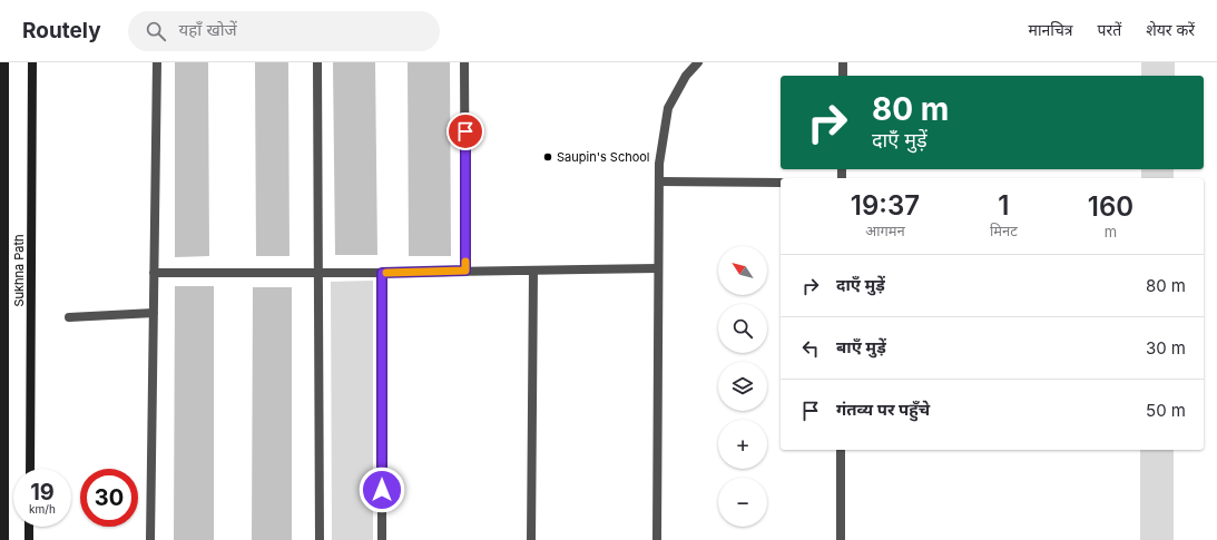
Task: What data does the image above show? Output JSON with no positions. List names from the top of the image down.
{
  "streets": {
    "main road": ["Sukhna Path"]
  },
  "places": ["Saupin's School"],
  "north": "top left",
  "page": {
    "header": "Routely",
    "search": "यहाँ खोजें",
    "nav": ["मानचित्र", "परतें", "शेयर करें"],
    "turn": ["80 m", "दाएँ मुड़ें"],
    "eta": [
      "19:37",
      "आगमन",
      "1",
      "मिनट",
      "160",
      "m"
    ],
    "map_buttons": ["+", "−"],
    "list": [
      {
        "name": "दाएँ मुड़ें",
        "value": "80 m"
      },
      {
        "name": "बाएँ मुड़ें",
        "value": "30 m"
      },
      {
        "name": "गंतव्य पर पहुँचे",
        "value": "50 m"
      }
    ],
    "speed": "19 km/h",
    "limit": "30"
  }
}
